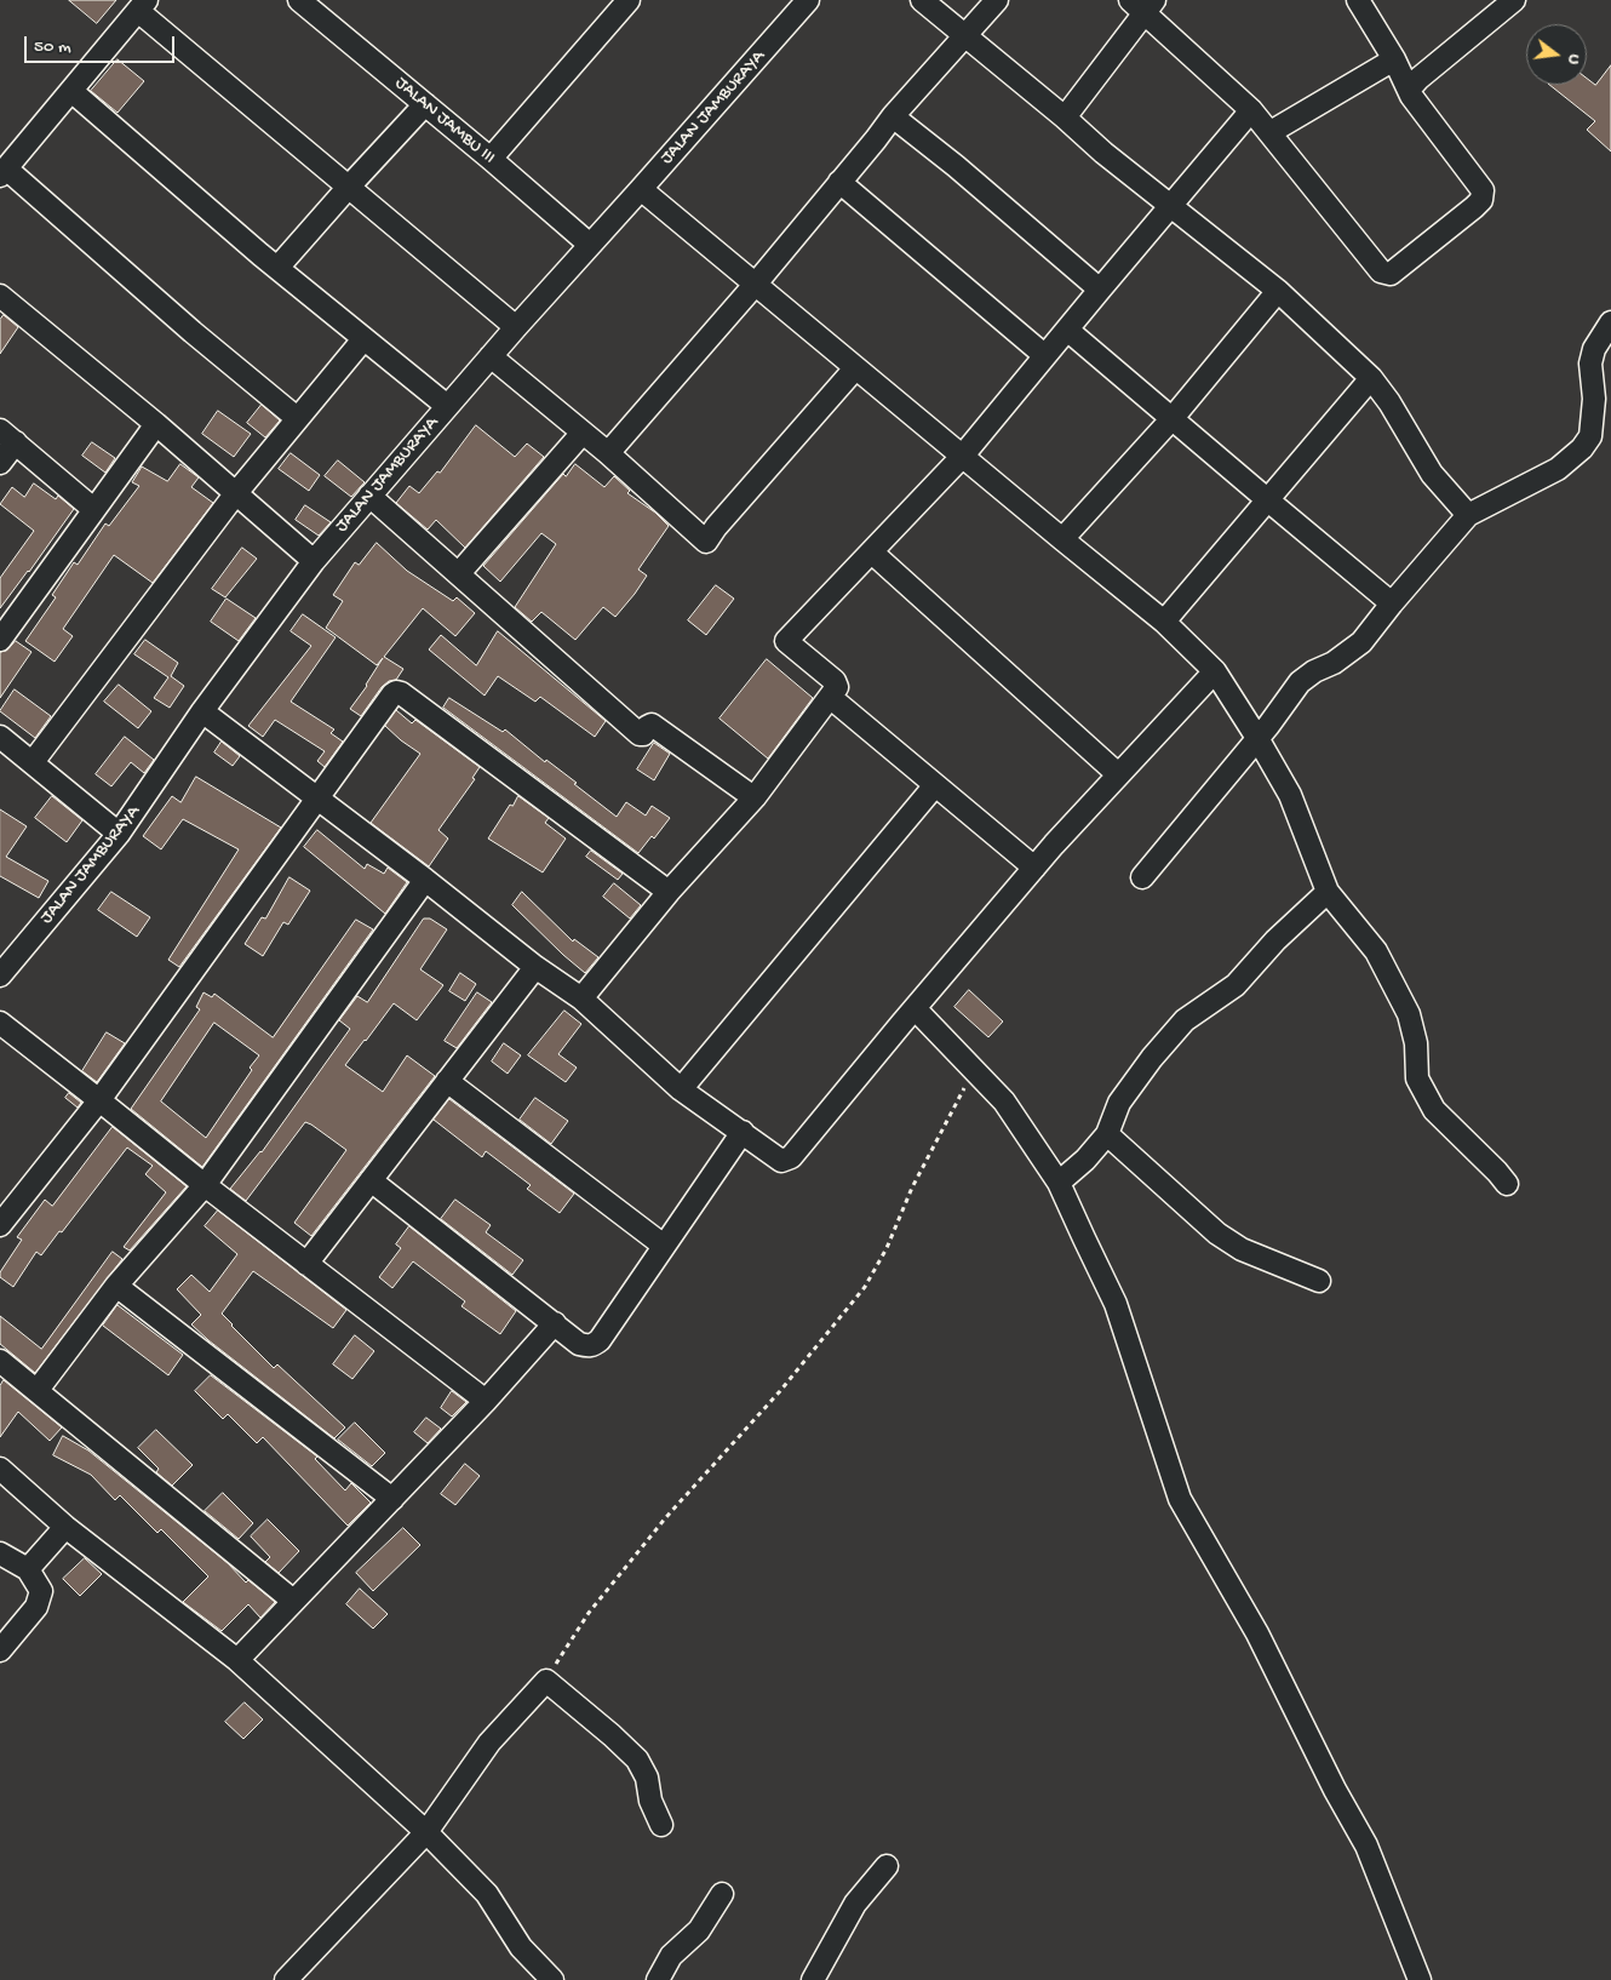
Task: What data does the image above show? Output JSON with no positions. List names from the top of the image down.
{
  "streets": {
    "street": ["JALAN JAMBURAYA", "JALAN JAMBU III"]
  },
  "crossings": [
    ["JALAN JAMBURAYA", "JALAN JAMBU III"]
  ],
  "scale_bar": "50 m",
  "north": "right"
}
